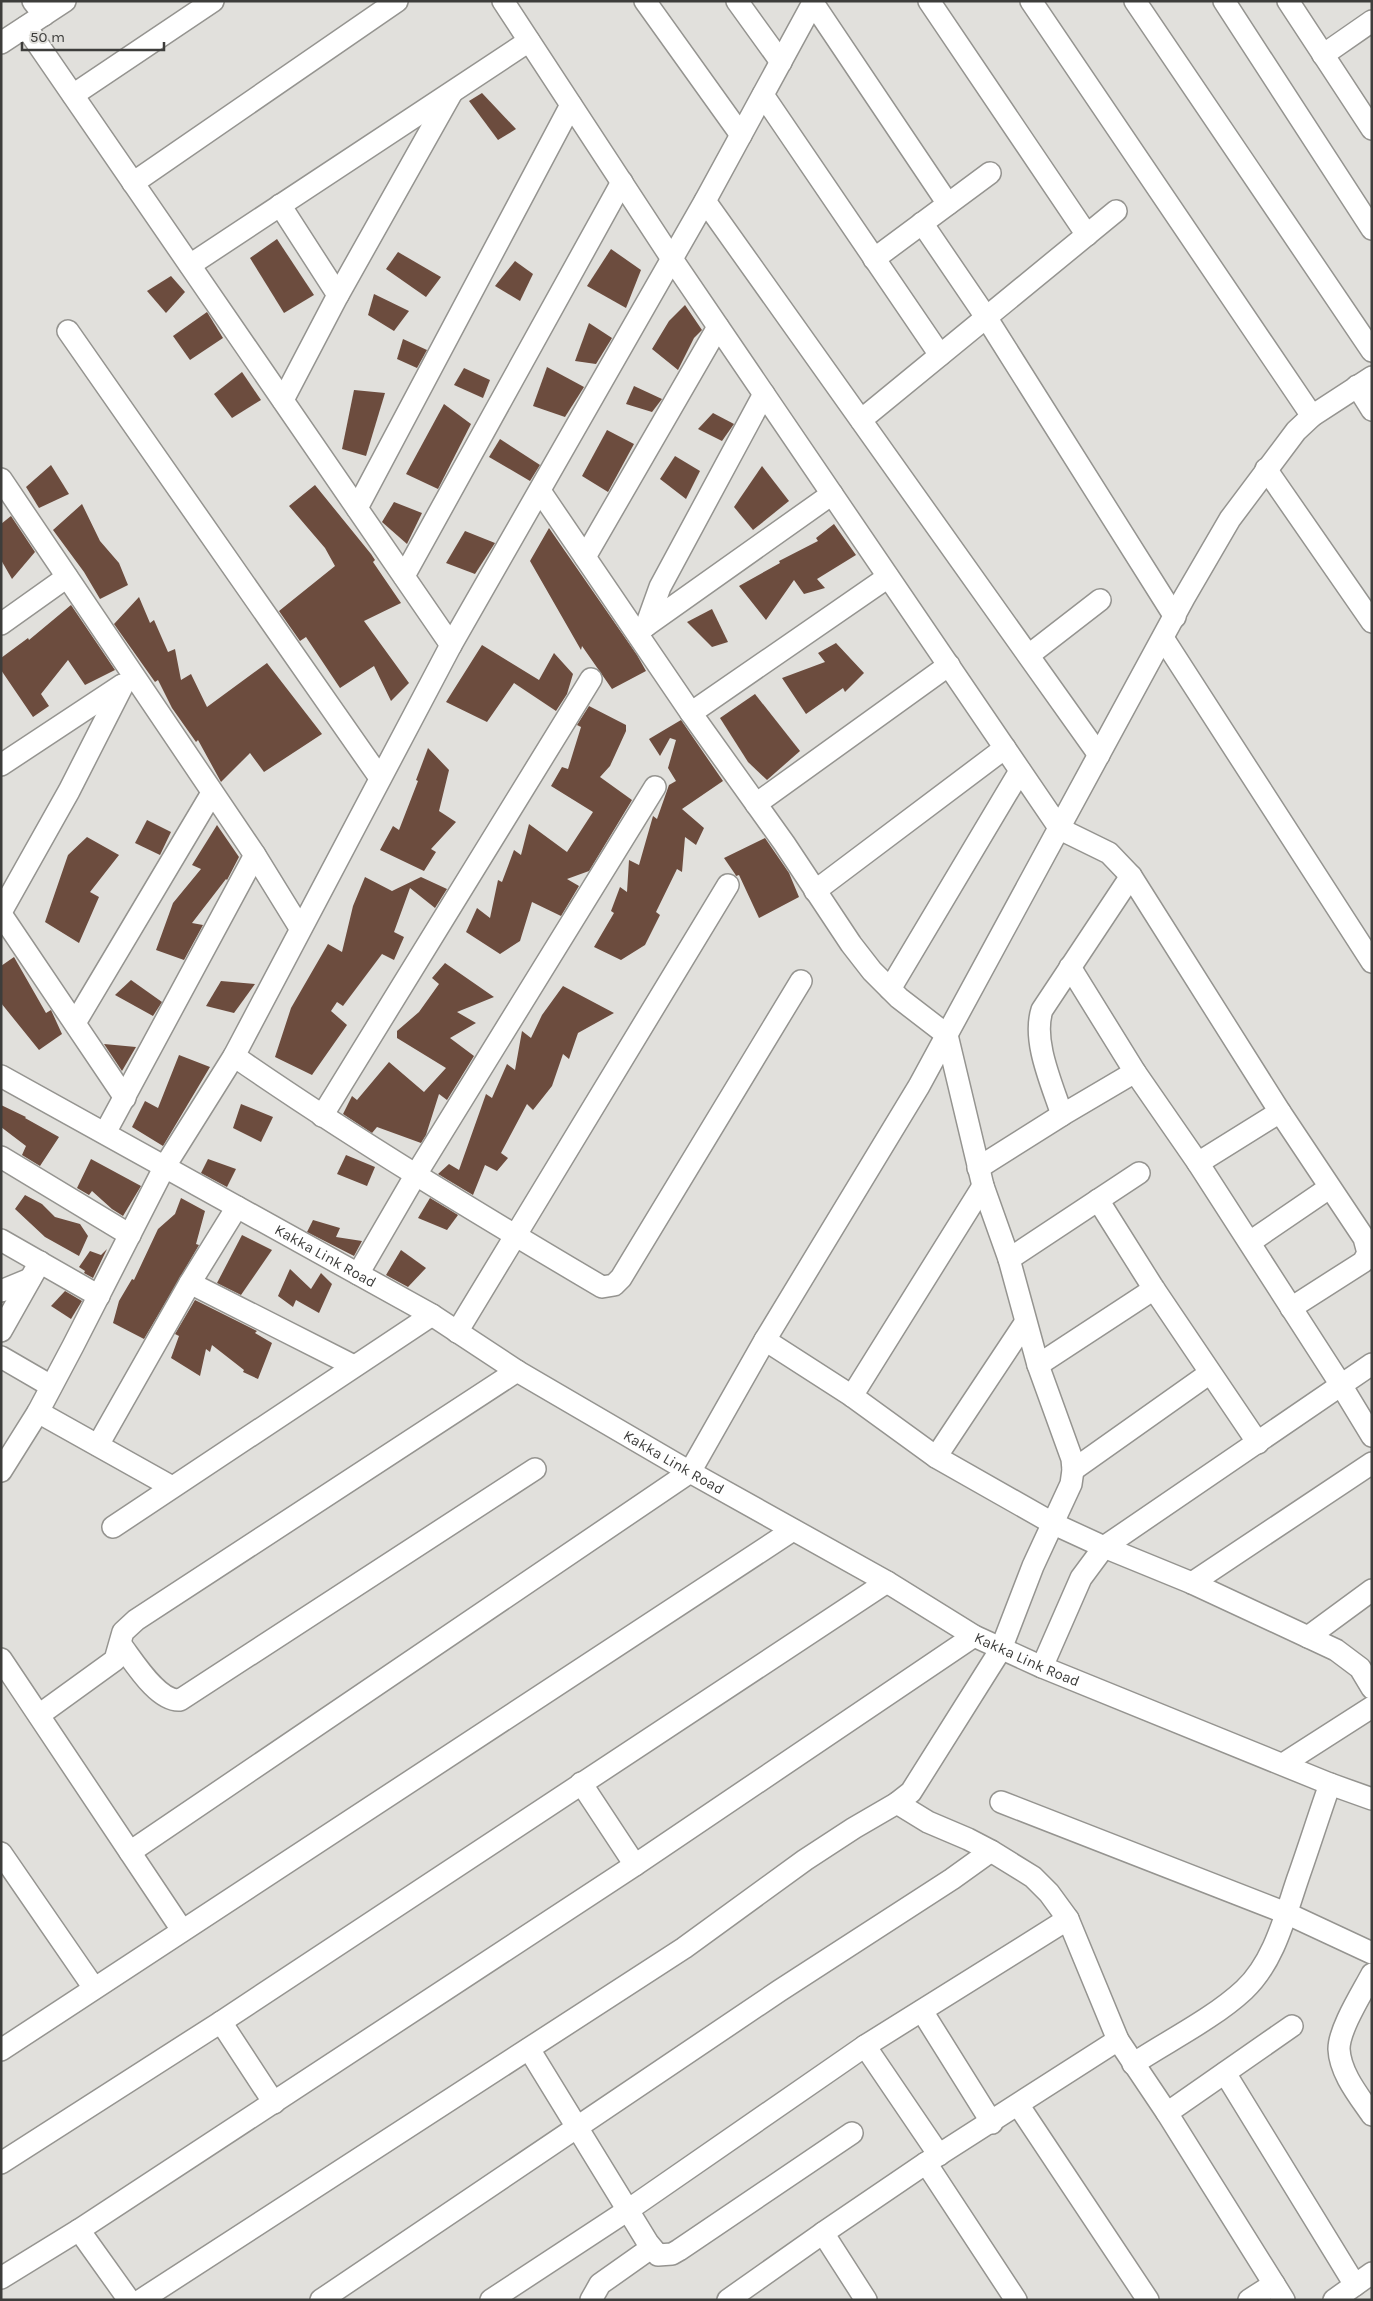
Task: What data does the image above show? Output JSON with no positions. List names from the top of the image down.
{
  "streets": {
    "street": ["Kakka Link Road"]
  },
  "scale_bar": "50 m"
}
